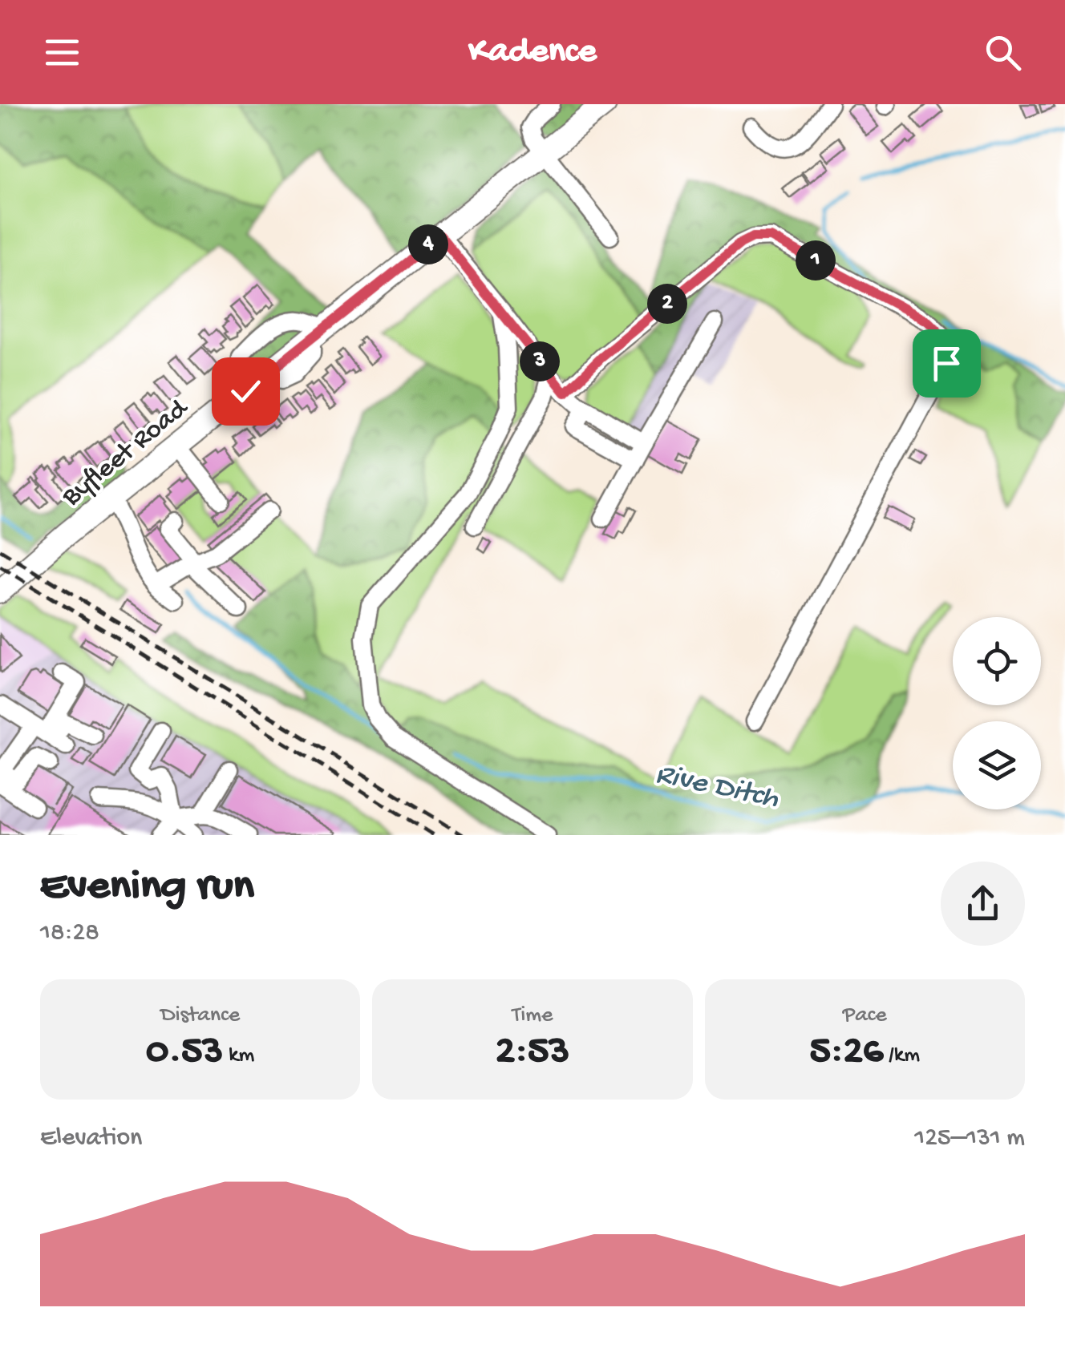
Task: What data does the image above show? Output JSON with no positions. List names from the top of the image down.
{
  "streets": {
    "main road": ["Byfleet Road"]
  },
  "water": ["Rive Ditch"],
  "page": {
    "header": "Kadence",
    "pins": [
      "4",
      "1",
      "2",
      "3"
    ],
    "heading": ["Evening run", "18:28"],
    "stats": [
      ["Distance", "0.53 km"],
      ["Time", "2:53"],
      ["Pace", "5:26 /km"]
    ],
    "chart": ["Elevation", "125–131 m"]
  }
}
